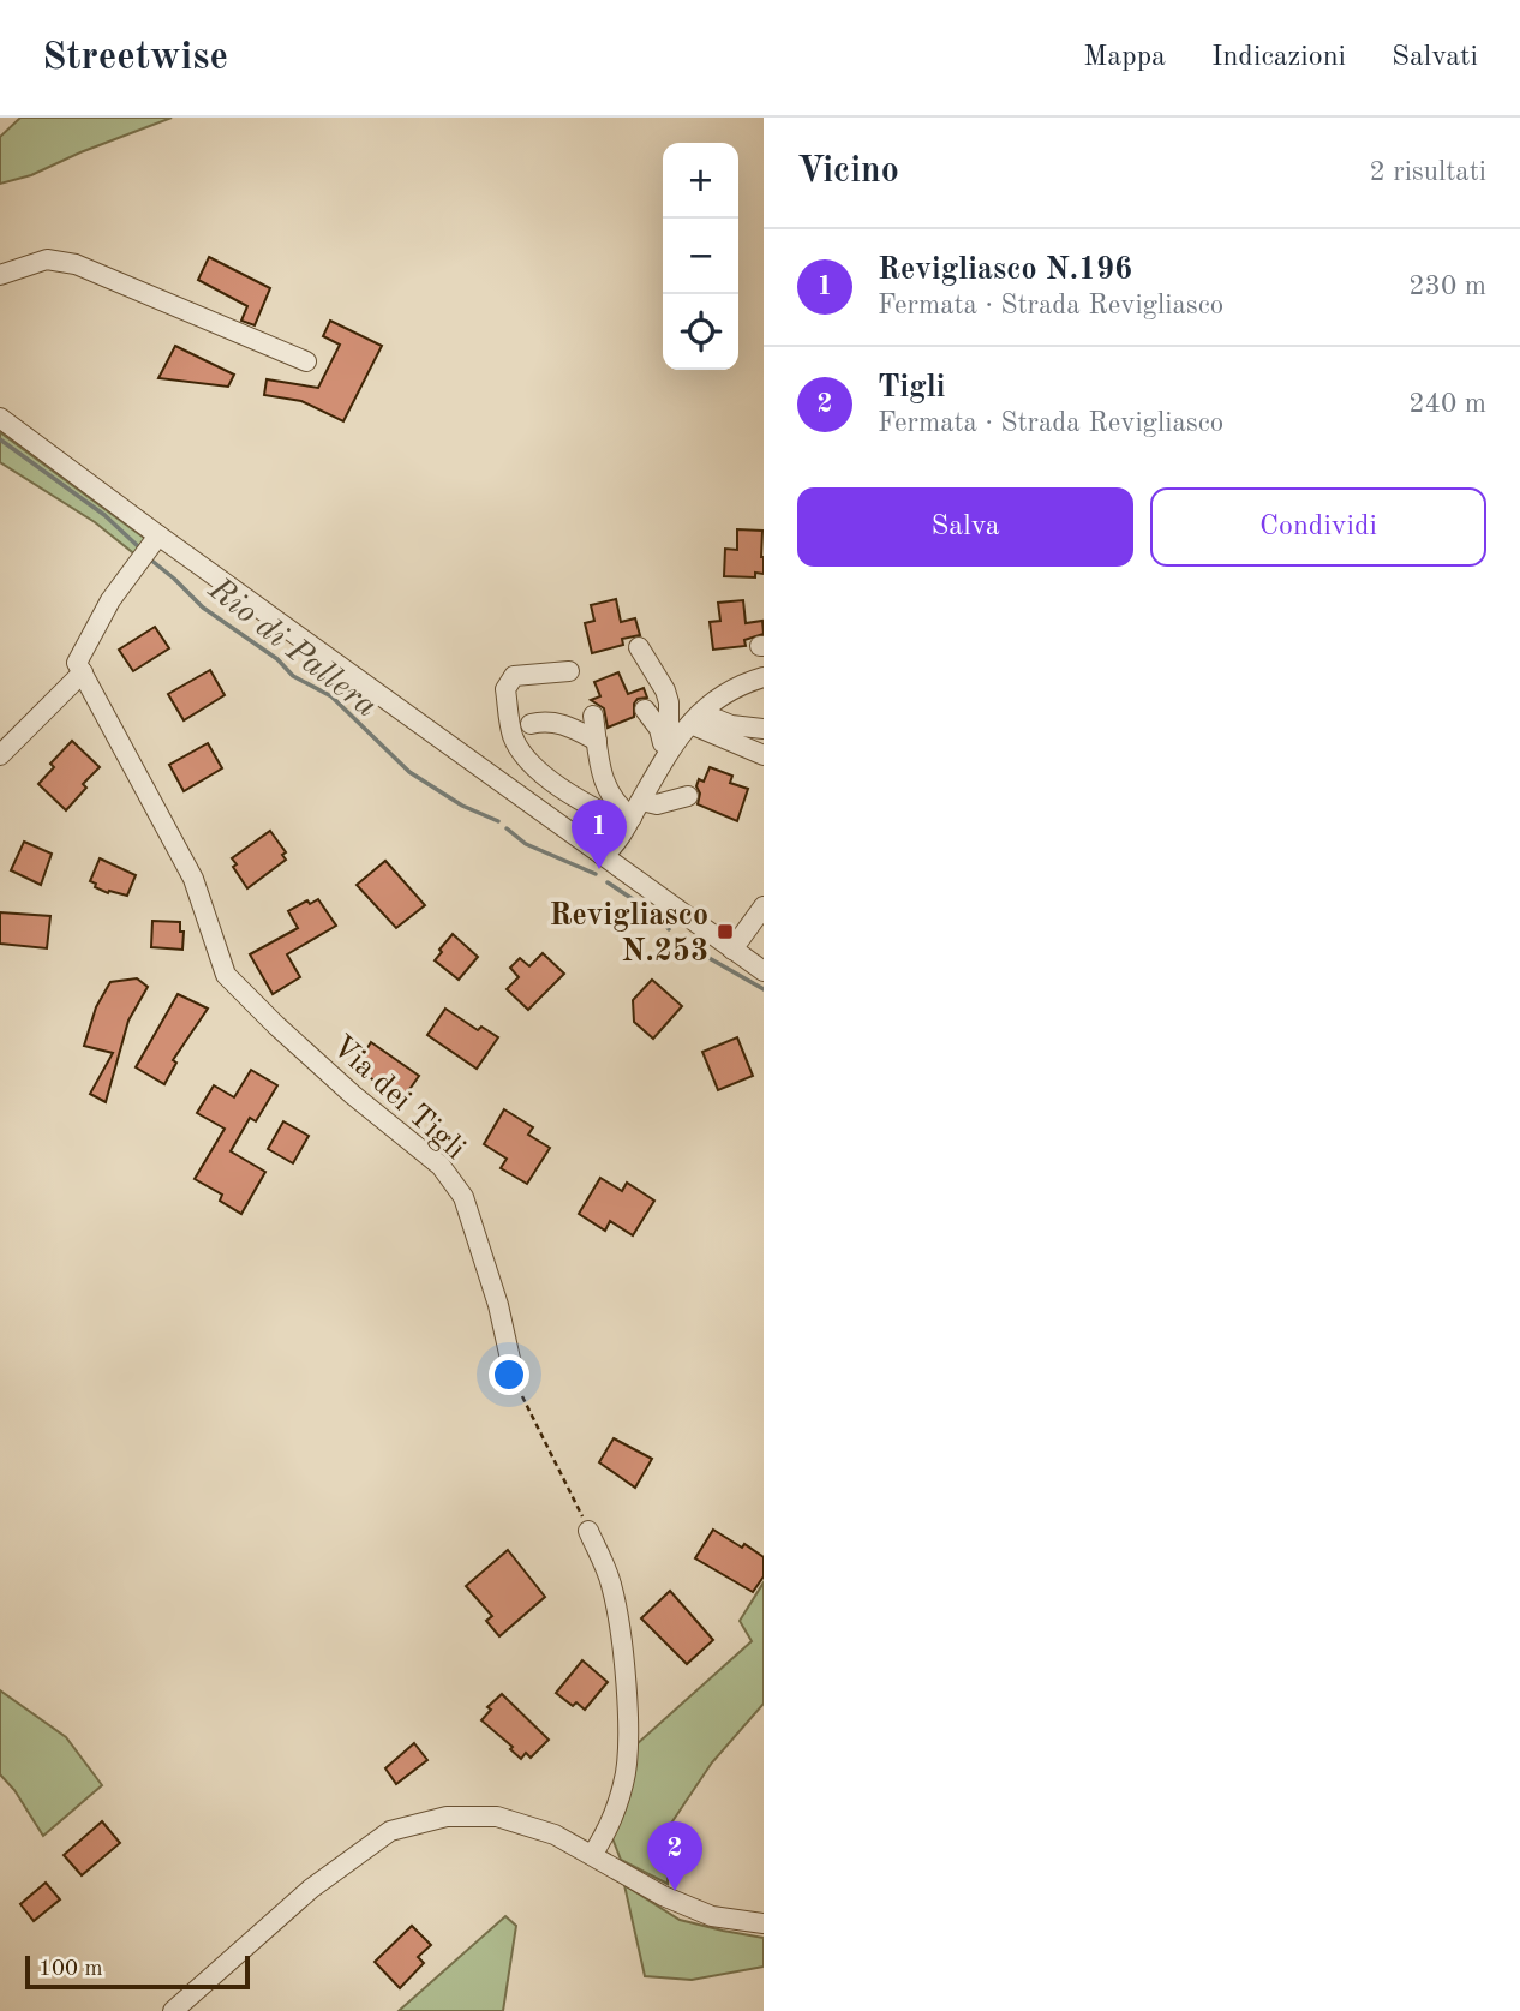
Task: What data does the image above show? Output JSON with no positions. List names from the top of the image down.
{
  "streets": {
    "street": ["Via dei Tigli"]
  },
  "water": ["Rio di Pallera"],
  "places": {
    "transit": ["Revigliasco N.253"]
  },
  "scale_bar": "100 m",
  "page": {
    "header": "Streetwise",
    "nav": ["Mappa", "Indicazioni", "Salvati"],
    "heading": ["Vicino", "2 risultati"],
    "map_buttons": ["+", "−"],
    "list": [
      {
        "mark": "1",
        "name": "Revigliasco N.196",
        "note": "Fermata · Strada Revigliasco",
        "value": "230 m"
      },
      {
        "mark": "2",
        "name": "Tigli",
        "note": "Fermata · Strada Revigliasco",
        "value": "240 m"
      }
    ],
    "buttons": ["Salva", "Condividi"],
    "pins": ["1", "2"],
    "scale": "100 m"
  }
}
